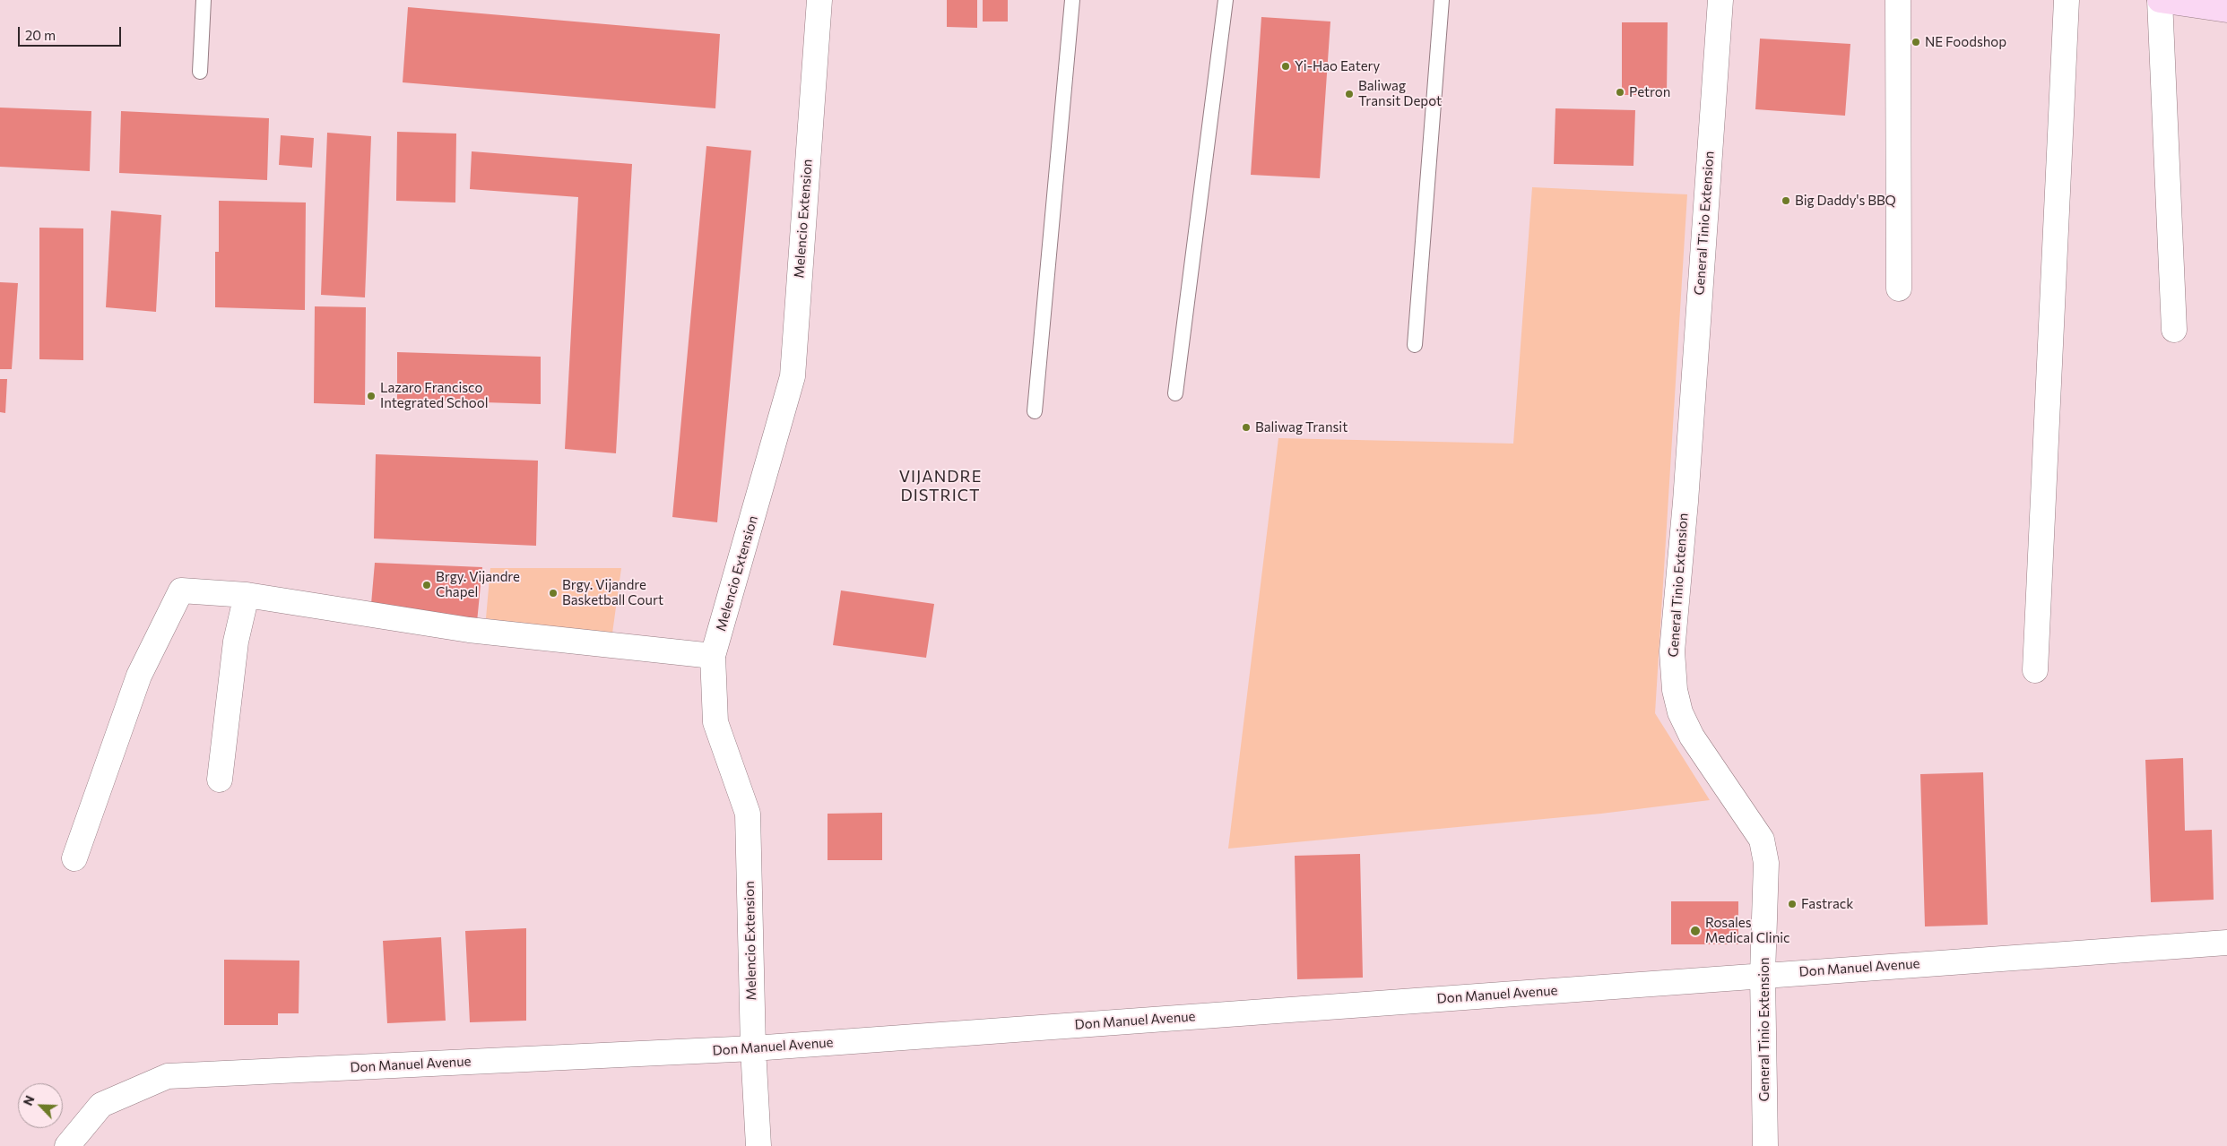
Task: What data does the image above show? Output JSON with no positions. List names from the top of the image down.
{
  "streets": {
    "street": ["Melencio Extension", "General Tinio Extension", "Don Manuel Avenue"]
  },
  "crossings": [
    ["Melencio Extension", "Don Manuel Avenue"],
    ["General Tinio Extension", "Don Manuel Avenue"]
  ],
  "districts": ["VIJANDRE DISTRICT"],
  "places": [
    "NE Foodshop",
    "Yi-Hao Eatery",
    "Petron",
    "Baliwag Transit Depot",
    "Big Daddy's BBQ",
    "Lazaro Francisco Integrated School",
    "Baliwag Transit",
    "Brgy. Vijandre Chapel",
    "Brgy. Vijandre Basketball Court",
    "Fastrack",
    "Rosales Medical Clinic"
  ],
  "scale_bar": "20 m",
  "north": "top left"
}
